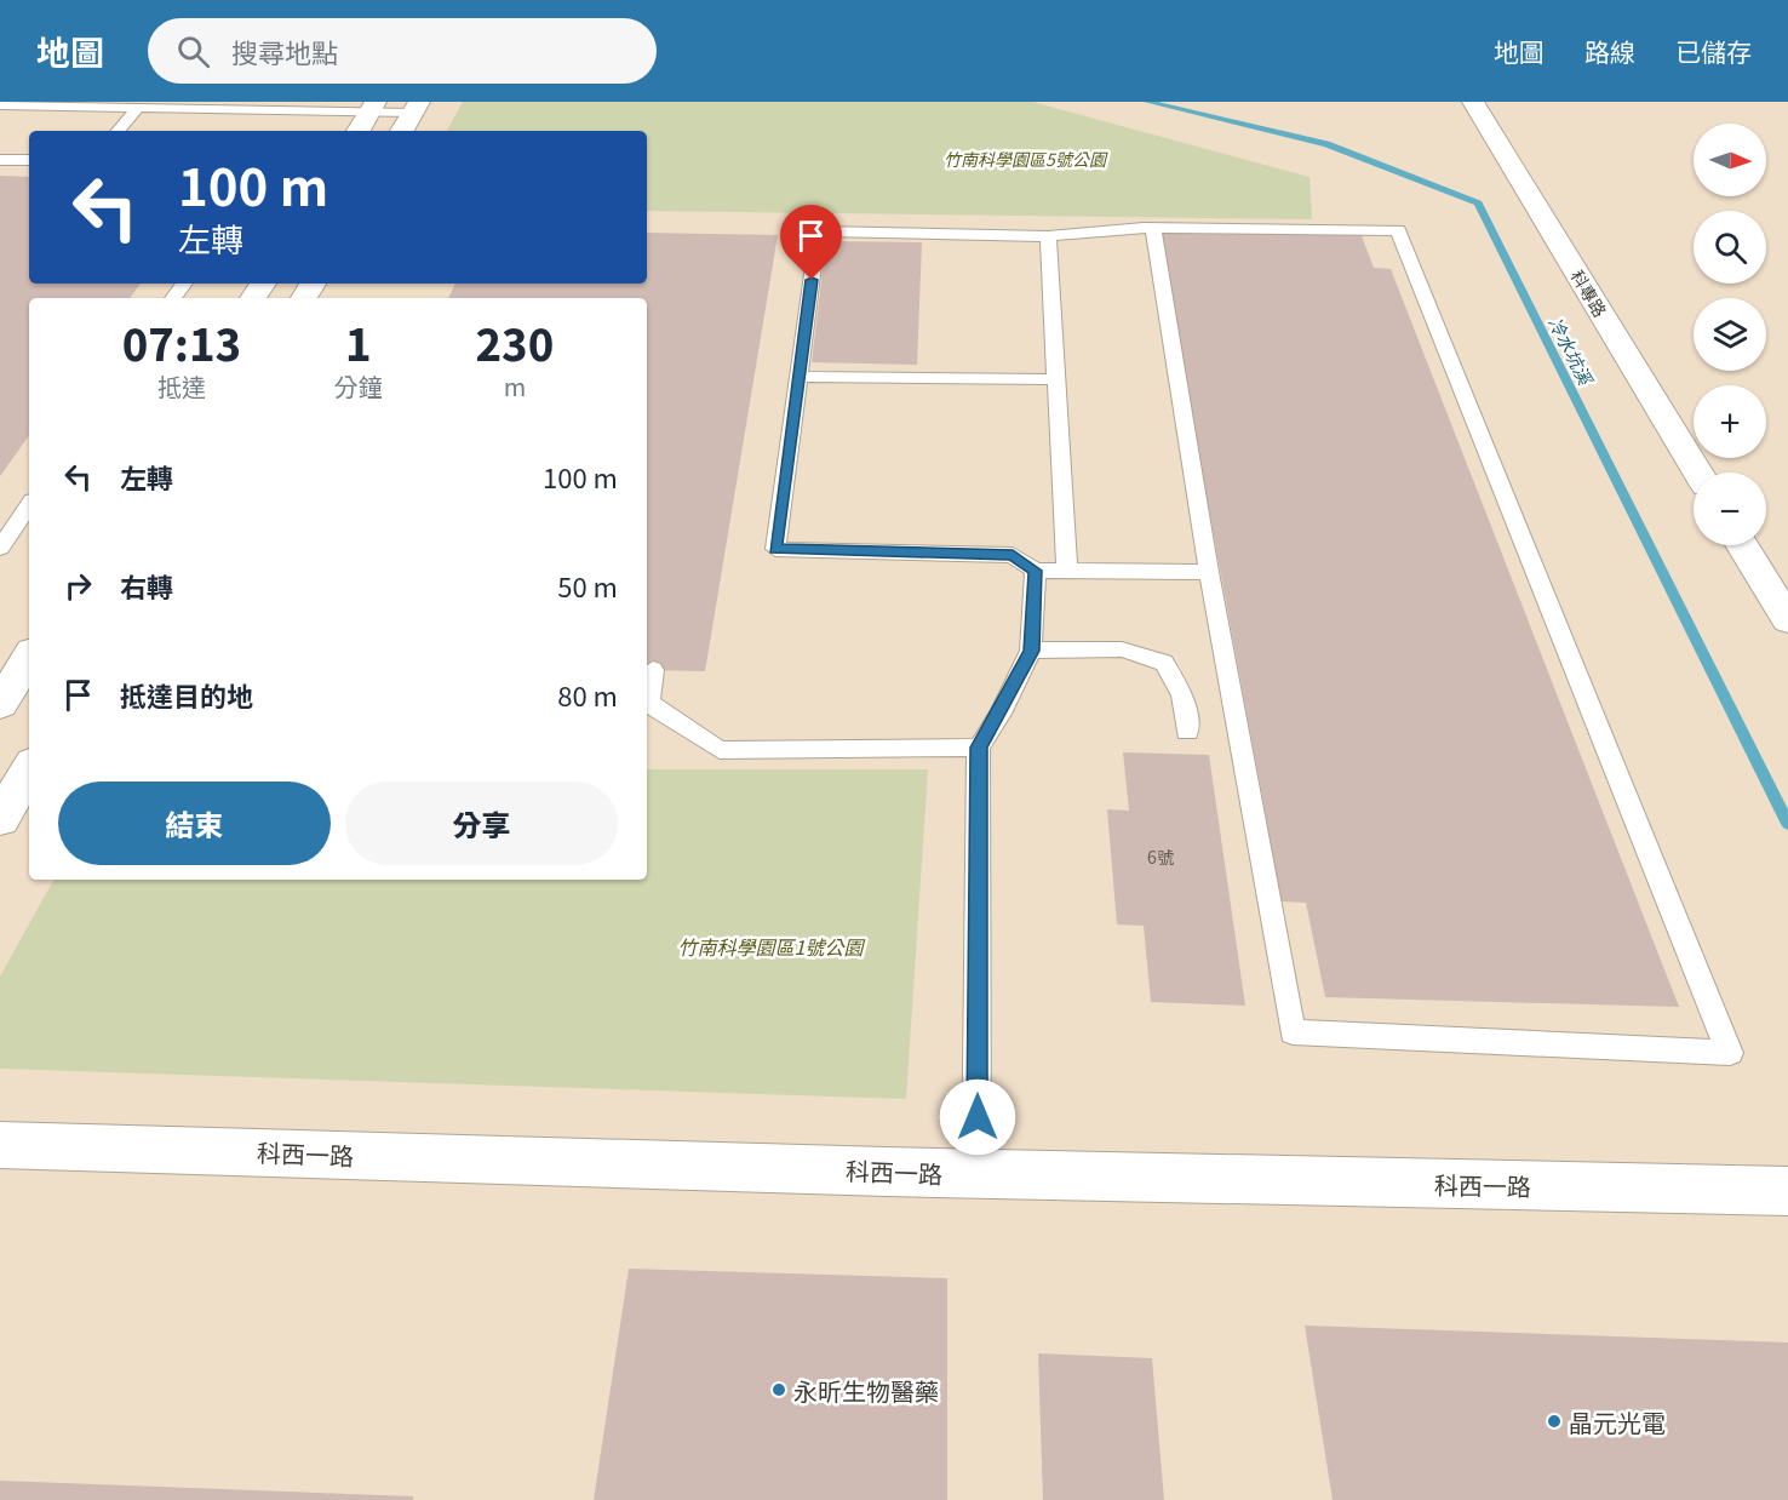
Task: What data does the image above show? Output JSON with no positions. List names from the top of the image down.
{
  "streets": {
    "street": ["科專路", "科西一路"]
  },
  "water": ["冷水坑溪"],
  "parks": ["竹南科學園區5號公園", "竹南科學園區1號公園"],
  "places": ["永昕生物醫藥", "晶元光電"],
  "house_numbers": ["6號"],
  "north": "right",
  "page": {
    "header": "地圖",
    "search": "搜尋地點",
    "nav": ["地圖", "路線", "已儲存"],
    "map_buttons": ["+", "−"],
    "turn": ["100 m", "左轉"],
    "eta": [
      "07:13",
      "抵達",
      "1",
      "分鐘",
      "230",
      "m"
    ],
    "list": [
      {
        "name": "左轉",
        "value": "100 m"
      },
      {
        "name": "右轉",
        "value": "50 m"
      },
      {
        "name": "抵達目的地",
        "value": "80 m"
      }
    ],
    "buttons": ["結束", "分享"]
  }
}
